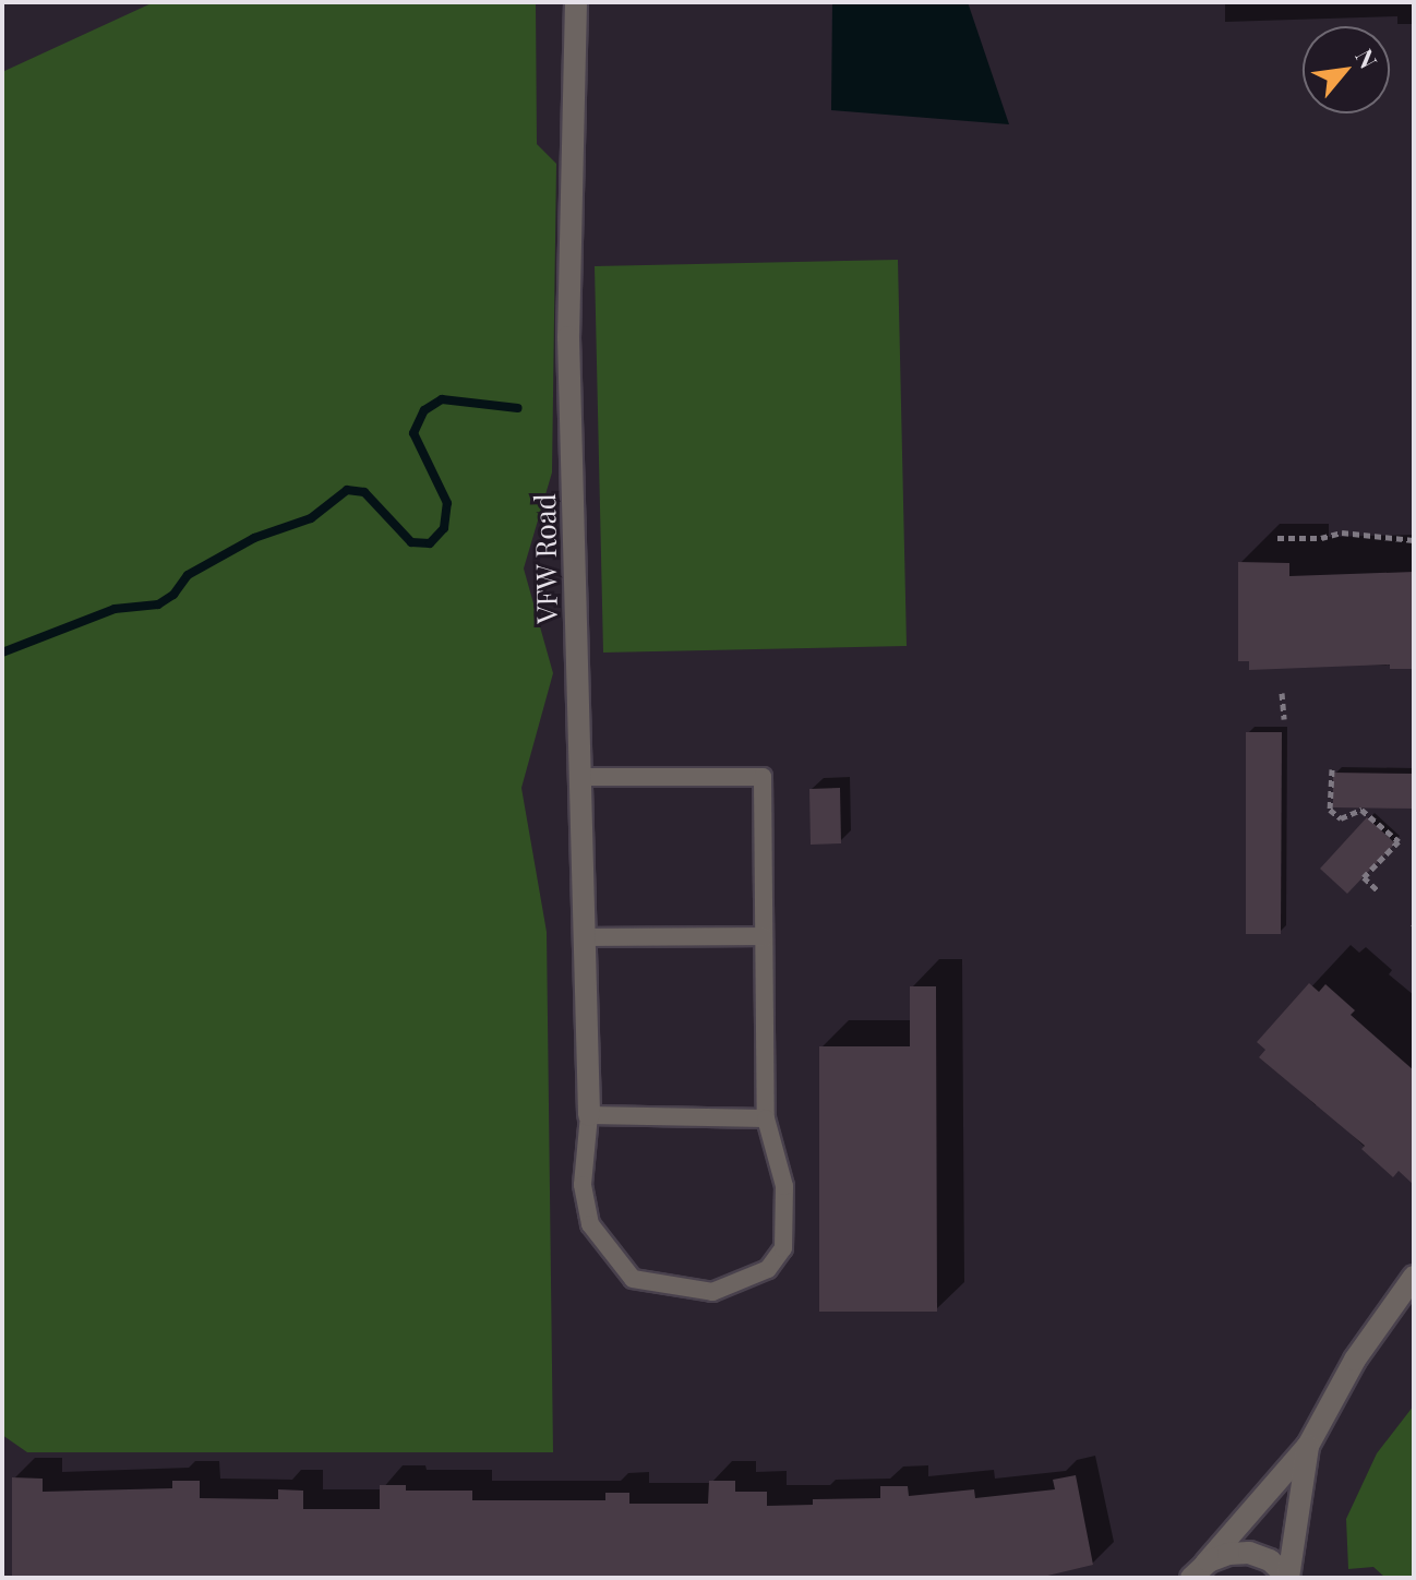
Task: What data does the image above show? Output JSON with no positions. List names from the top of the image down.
{
  "streets": {
    "street": ["VFW Road"]
  },
  "north": "top right"
}
